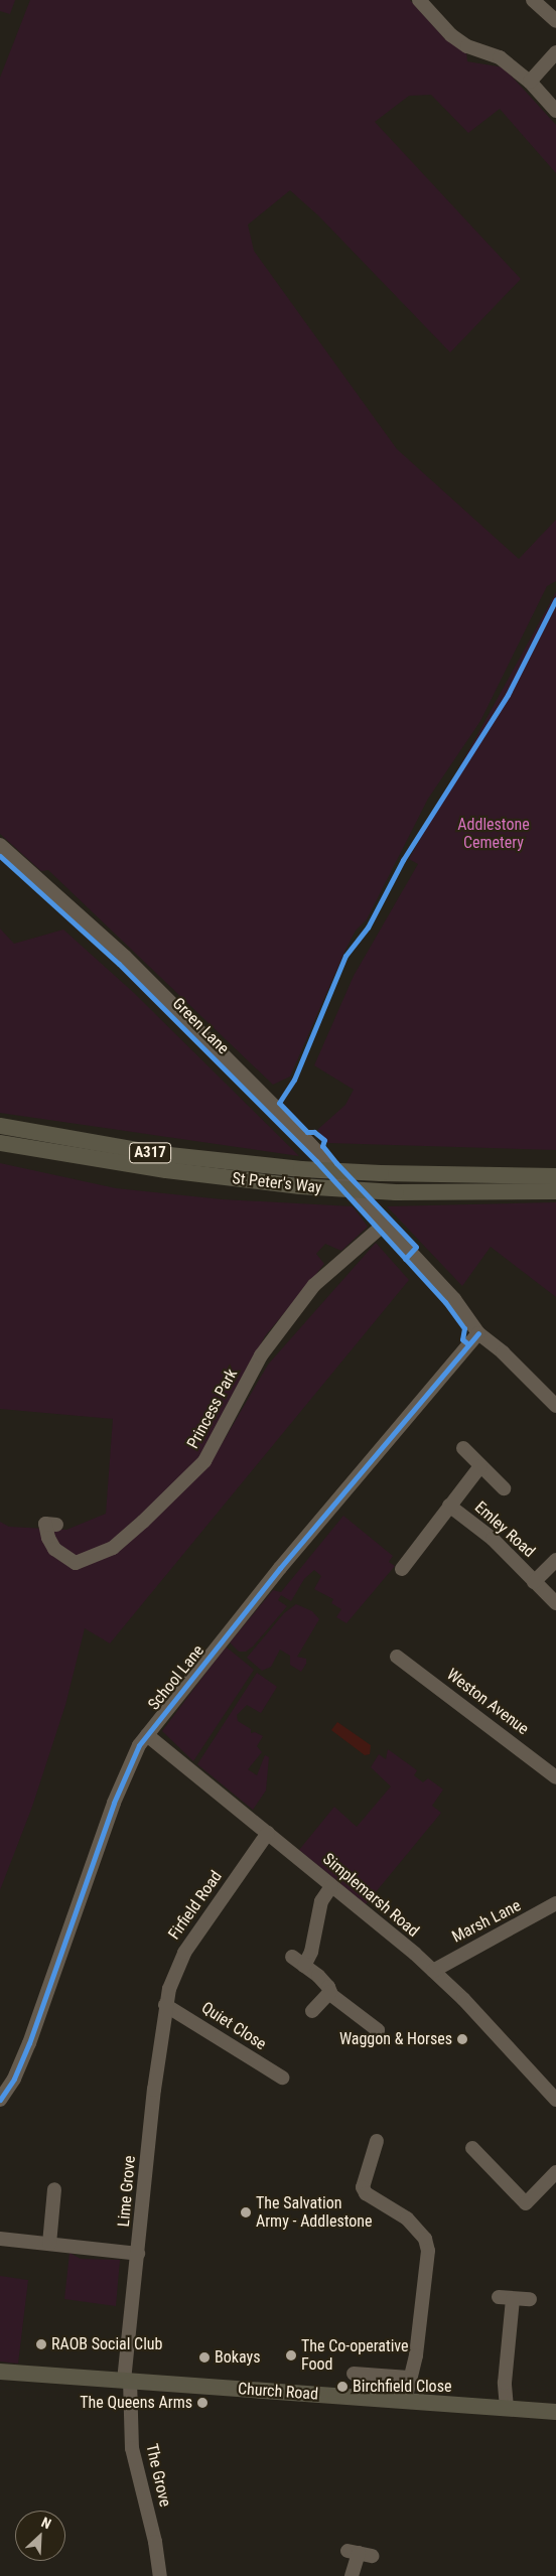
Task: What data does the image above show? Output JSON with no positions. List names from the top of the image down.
{
  "streets": {
    "main road": ["A317", "St Peter's Way", "Church Road"],
    "street": [
      "Green Lane",
      "Princess Park",
      "Emley Road",
      "School Lane",
      "Weston Avenue",
      "Simplemarsh Road",
      "Firfield Road",
      "Marsh Lane",
      "Quiet Close",
      "Lime Grove",
      "The Grove"
    ]
  },
  "crossings": [
    ["Green Lane", "Princess Park"],
    ["Green Lane", "School Lane"],
    ["School Lane", "Simplemarsh Road"],
    ["Simplemarsh Road", "Firfield Road"],
    ["Simplemarsh Road", "Marsh Lane"],
    ["Firfield Road", "Quiet Close"],
    ["Firfield Road", "Lime Grove"],
    ["Quiet Close", "Lime Grove"],
    ["Lime Grove", "Church Road"],
    ["Lime Grove", "The Grove"],
    ["Church Road", "The Grove"]
  ],
  "parks": ["Addlestone Cemetery"],
  "places": [
    "Waggon & Horses",
    "The Salvation Army - Addlestone",
    "RAOB Social Club",
    "The Co-operative Food",
    "Bokays",
    "Birchfield Close",
    "The Queens Arms"
  ],
  "north": "top right"
}
